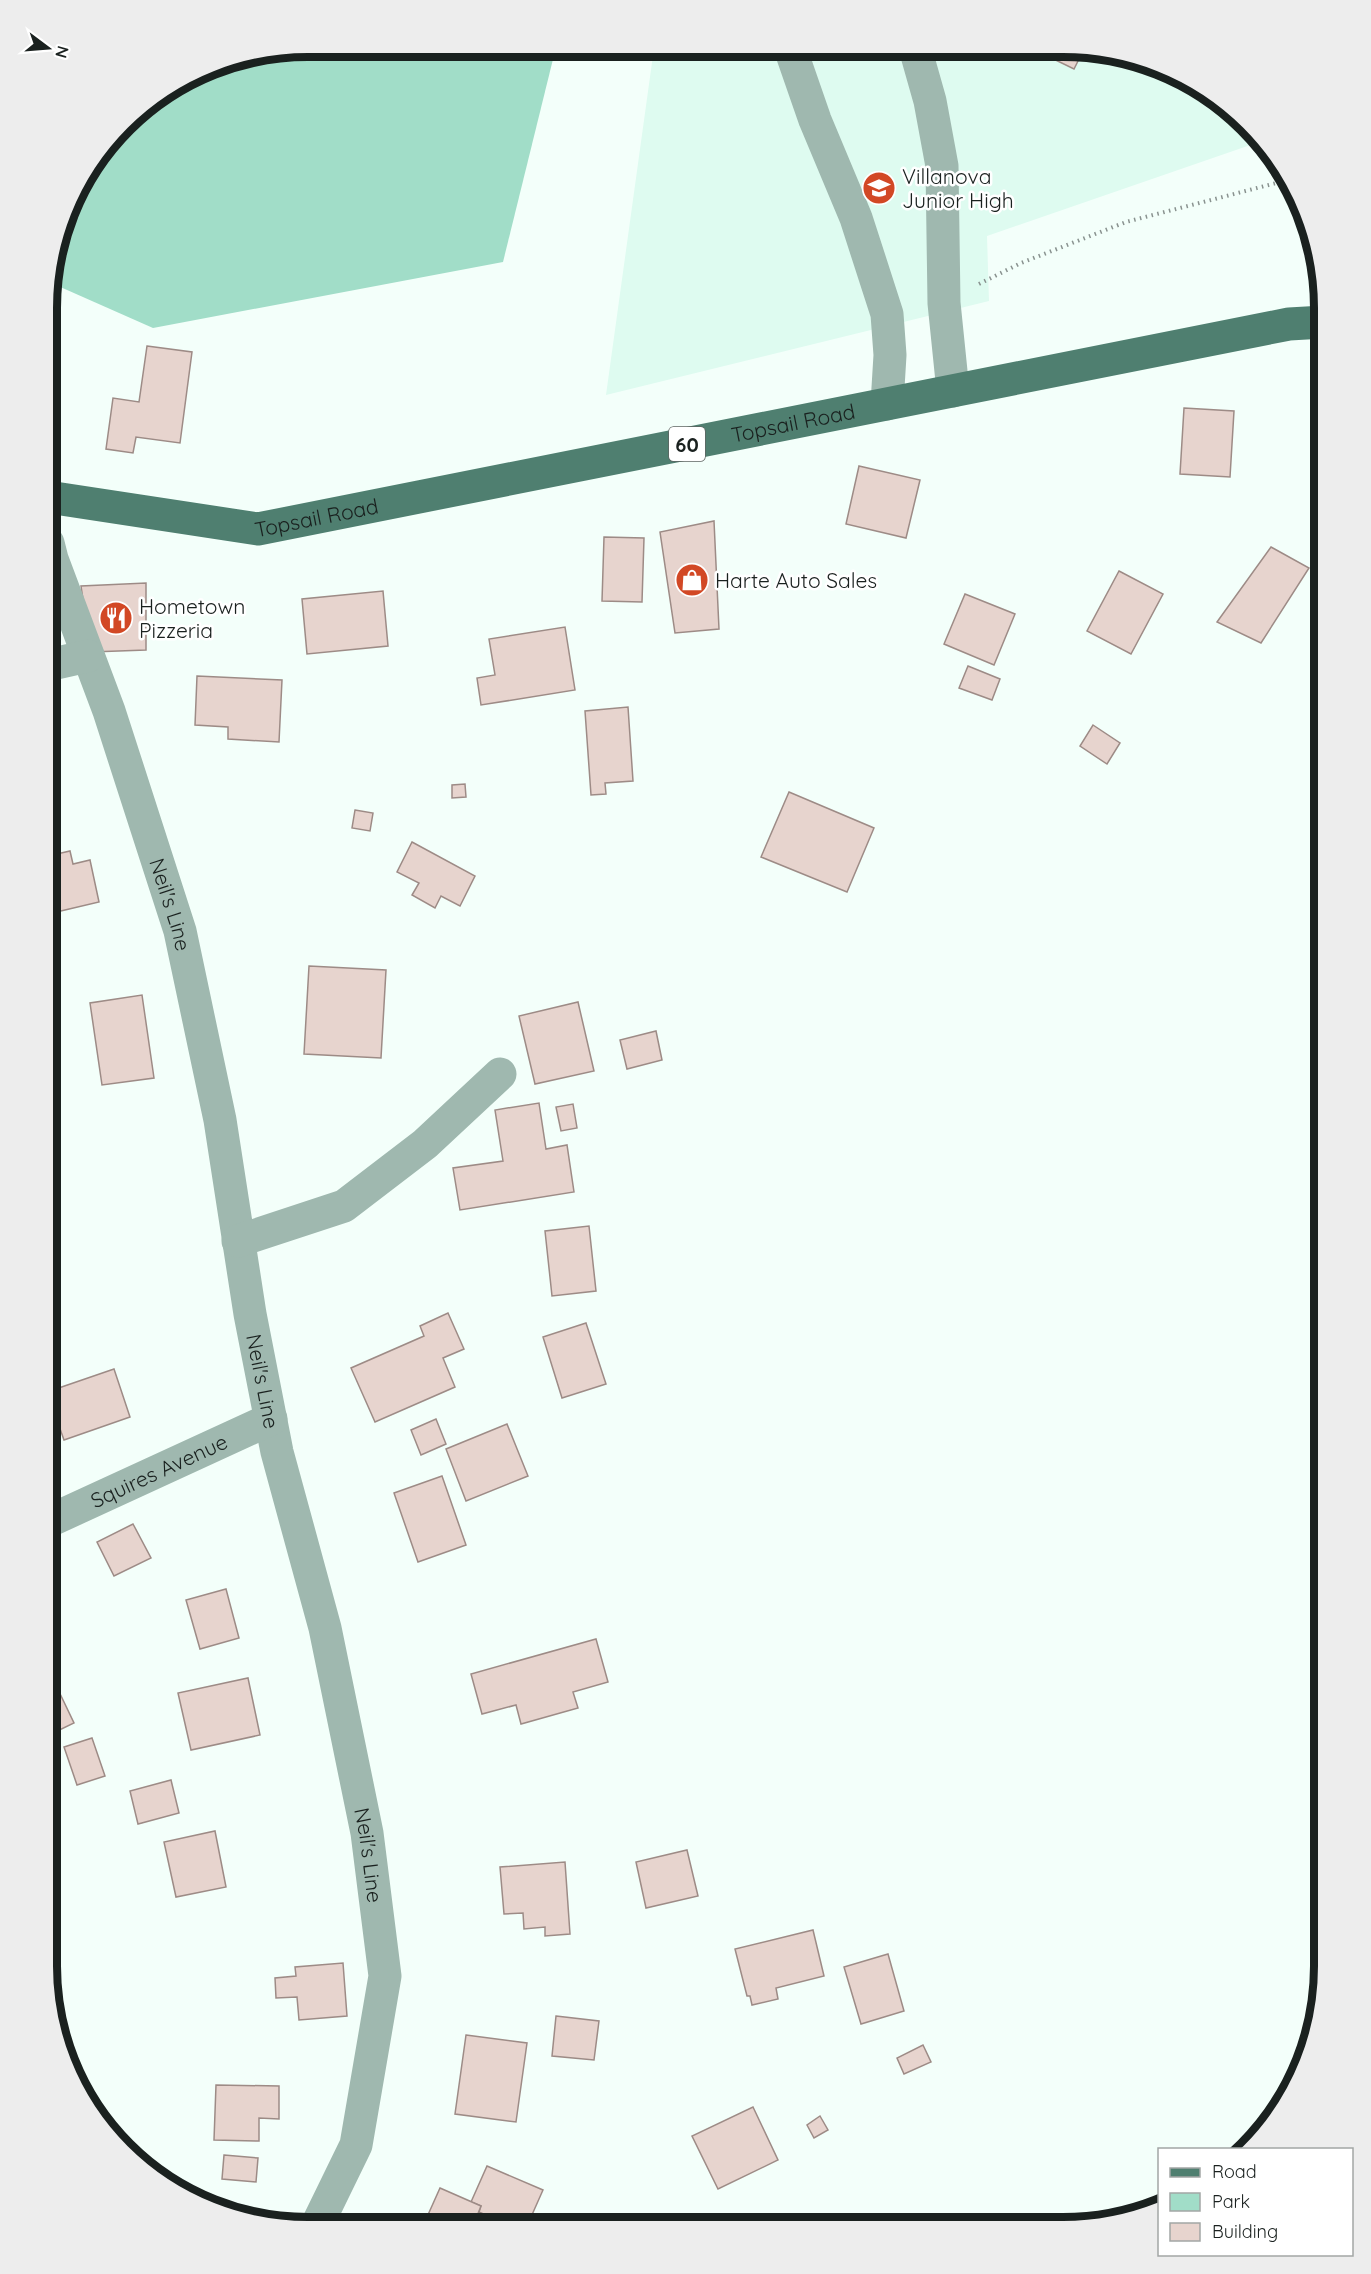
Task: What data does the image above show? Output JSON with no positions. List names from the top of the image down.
{
  "streets": {
    "main road": ["Topsail Road", "60"],
    "street": ["Neil's Line", "Squires Avenue"]
  },
  "crossings": [
    ["Neil's Line", "Squires Avenue"]
  ],
  "places": {
    "school or university": ["Villanova Junior High"],
    "shop": ["Harte Auto Sales"],
    "restaurant": ["Hometown Pizzeria"]
  },
  "legend": ["Road", "Park", "Building"],
  "north": "right"
}
